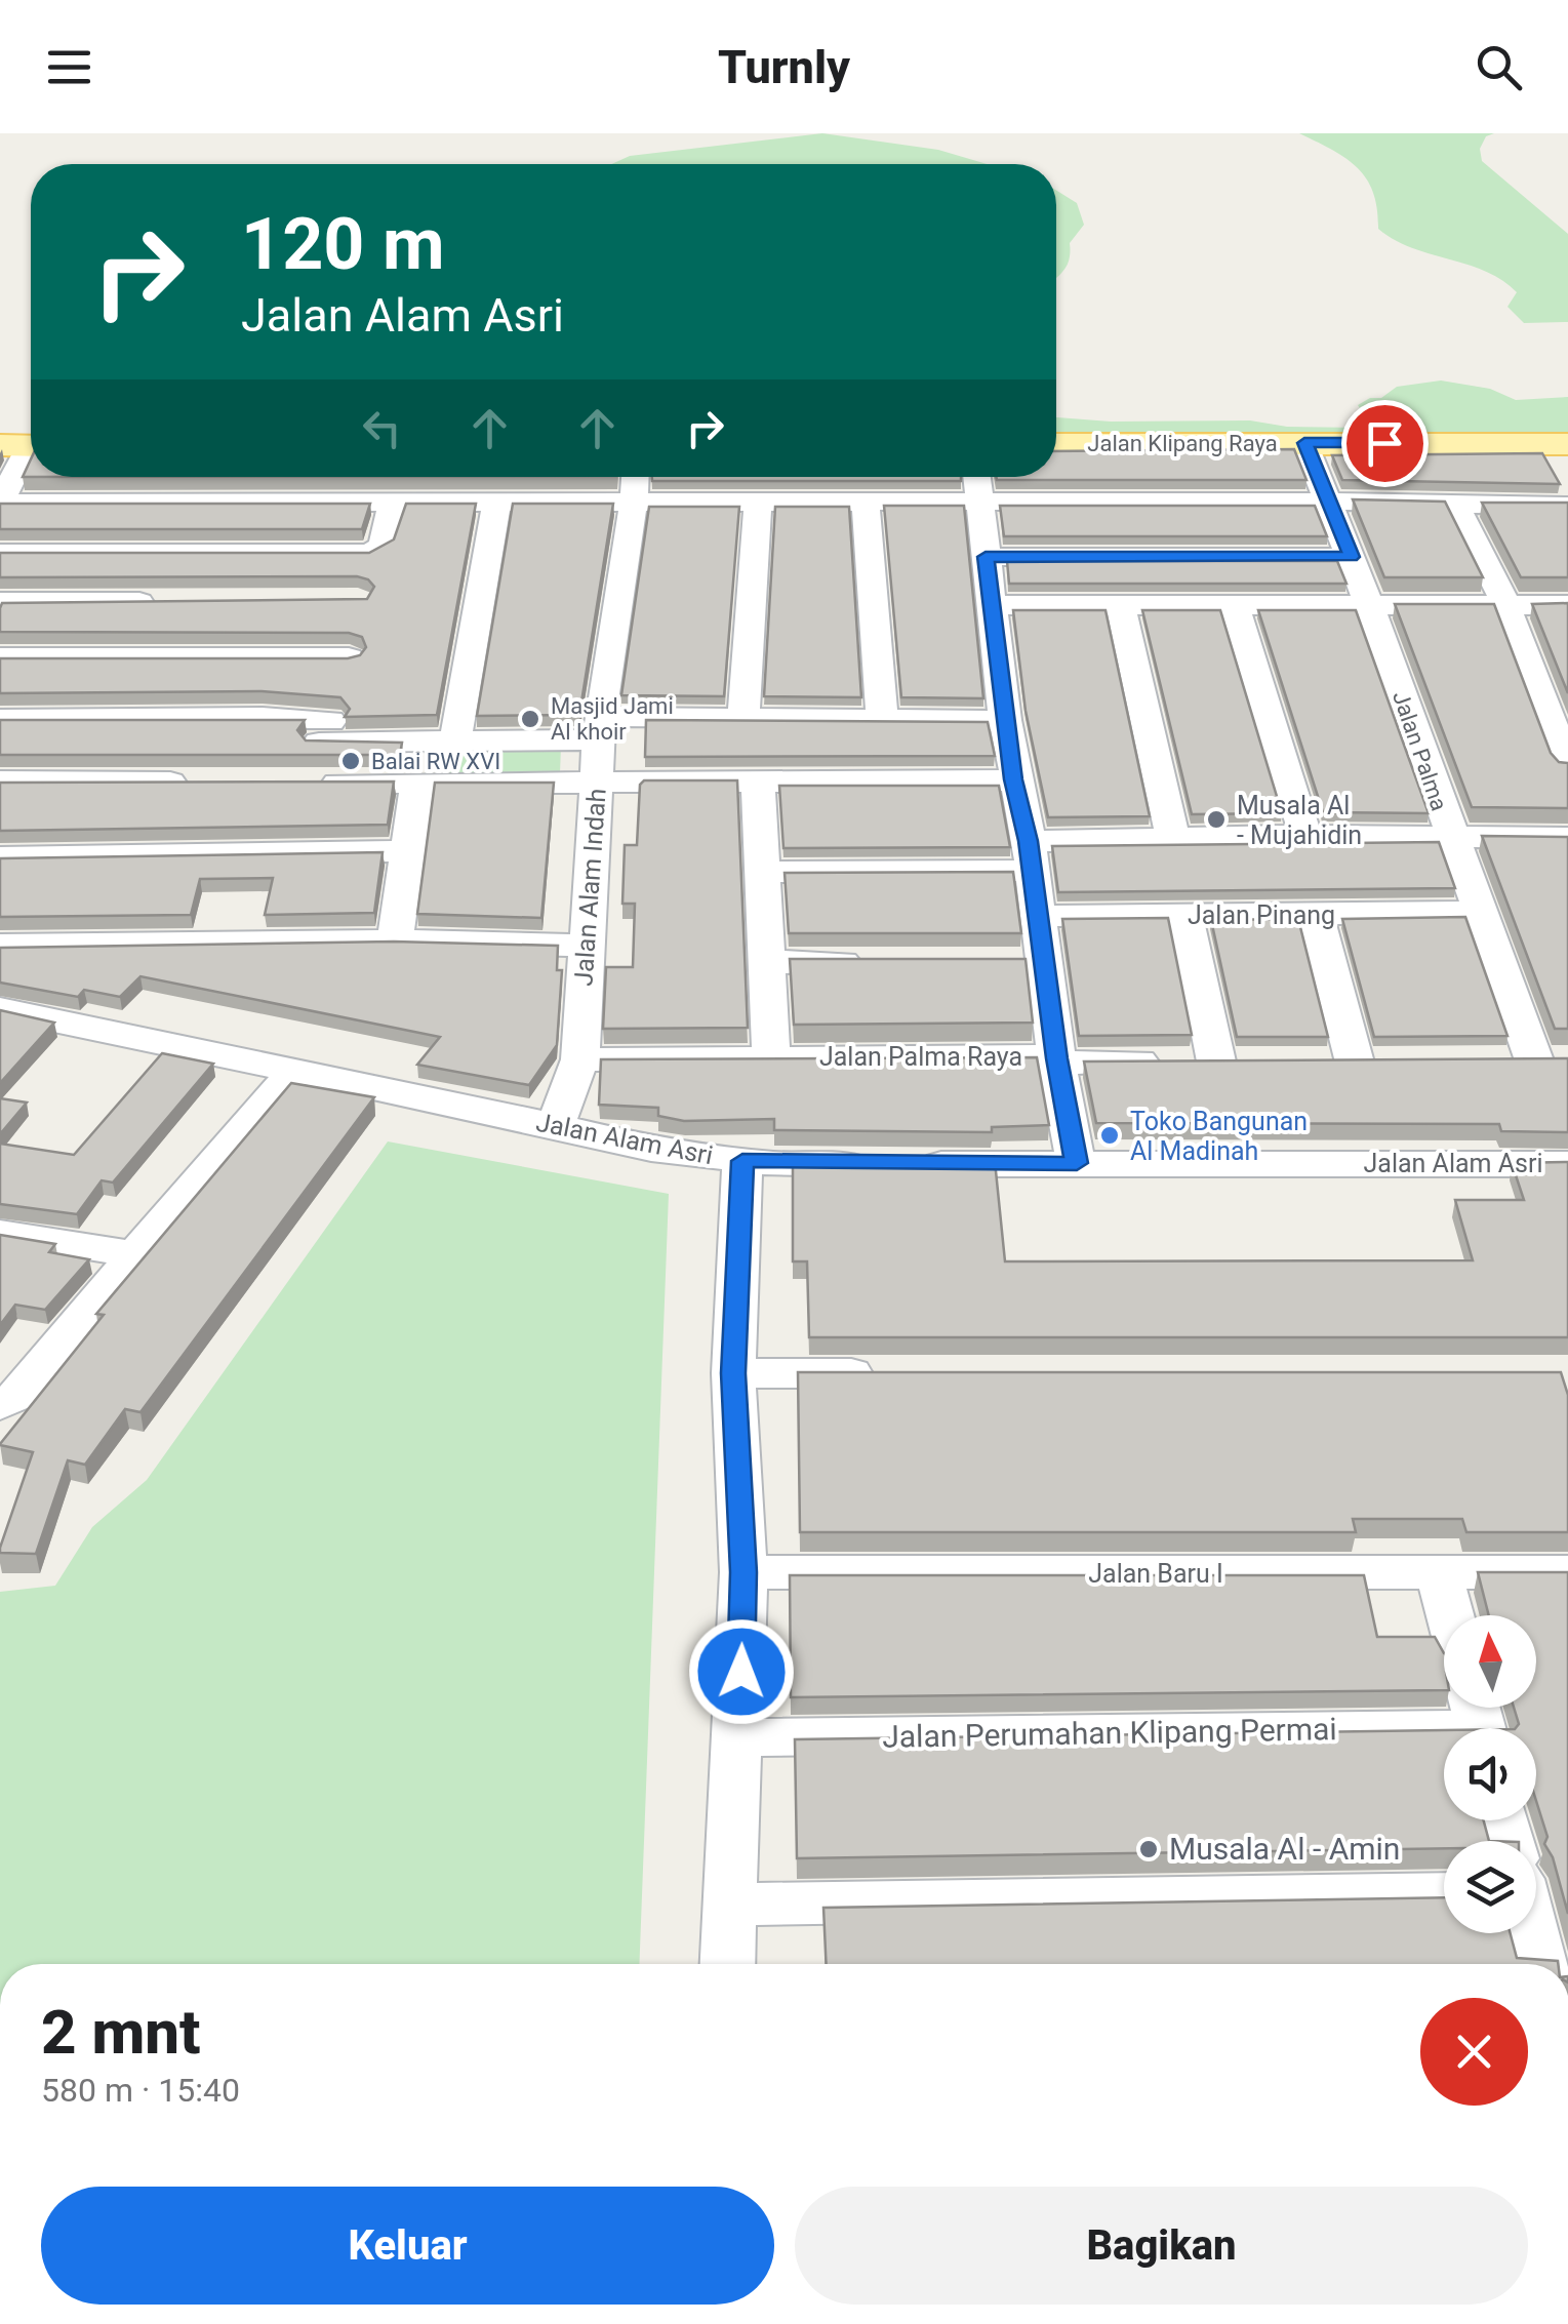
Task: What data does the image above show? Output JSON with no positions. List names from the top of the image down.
{
  "streets": {
    "main road": ["Jalan Klipang Raya"],
    "street": [
      "Jalan Palma",
      "Jalan Alam Indah",
      "Jalan Pinang",
      "Jalan Palma Raya",
      "Jalan Alam Asri",
      "Jalan Baru I",
      "Jalan Perumahan Klipang Permai"
    ]
  },
  "crossings": [
    ["Jalan Klipang Raya", "Jalan Palma"],
    ["Jalan Palma", "Jalan Pinang"],
    ["Jalan Alam Indah", "Jalan Palma Raya"],
    ["Jalan Alam Indah", "Jalan Alam Asri"],
    ["Jalan Pinang", "Jalan Palma Raya"]
  ],
  "places": [
    "Masjid Jami Al khoir",
    "Balai RW XVI",
    "Musala Al - Mujahidin",
    "Toko Bangunan Al Madinah",
    "Musala Al - Amin"
  ],
  "north": "top",
  "page": {
    "header": "Turnly",
    "turn": ["120 m", "Jalan Alam Asri"],
    "heading": ["2 mnt", "580 m · 15:40"],
    "buttons": ["Keluar", "Bagikan"]
  }
}
